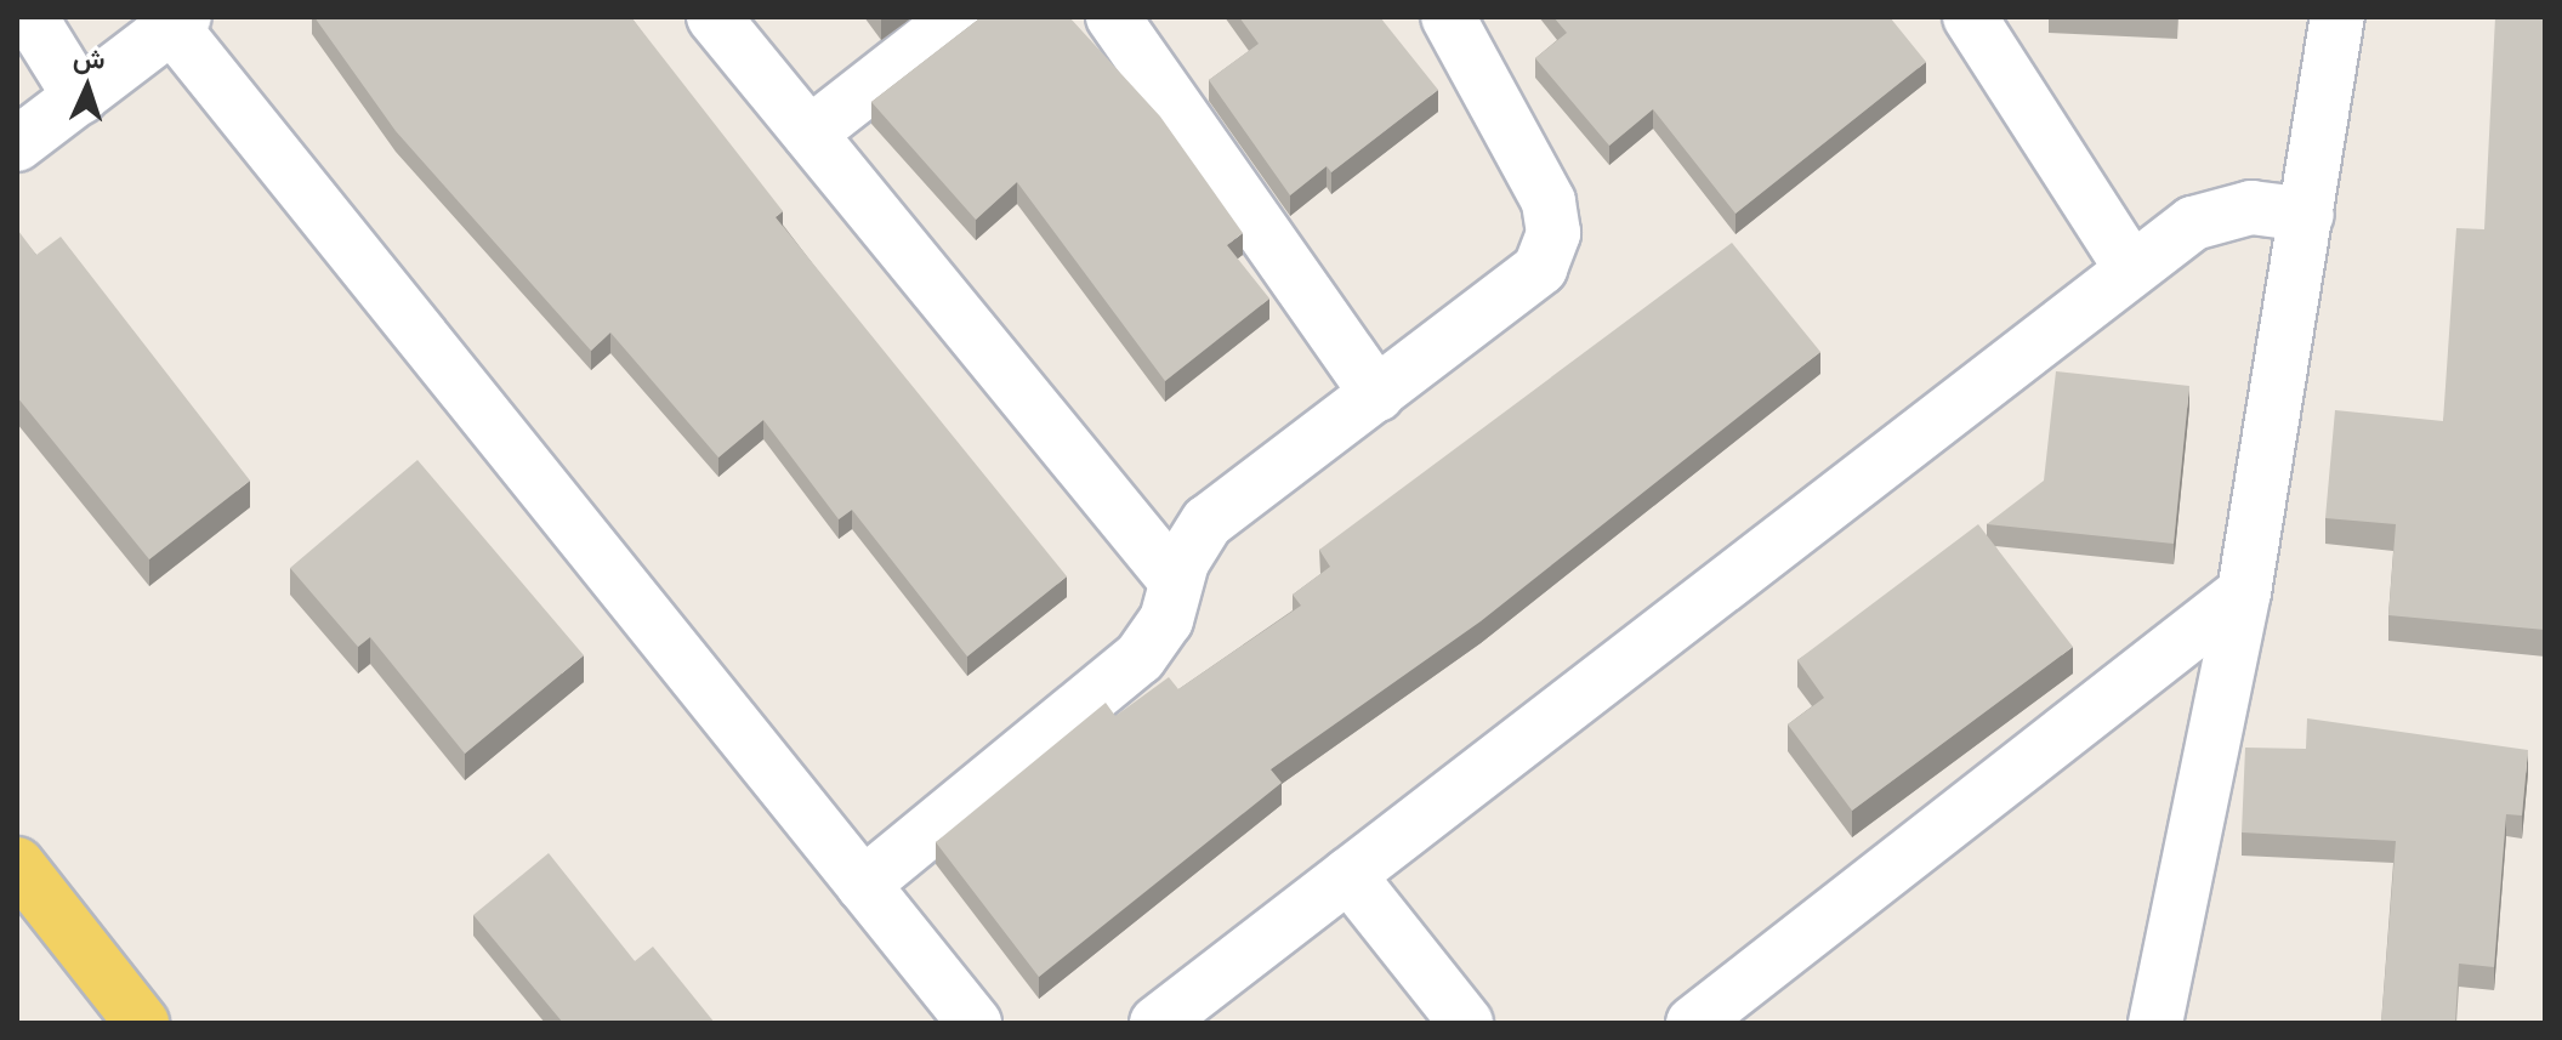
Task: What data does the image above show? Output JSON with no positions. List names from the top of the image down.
{
  "north": "top"
}
